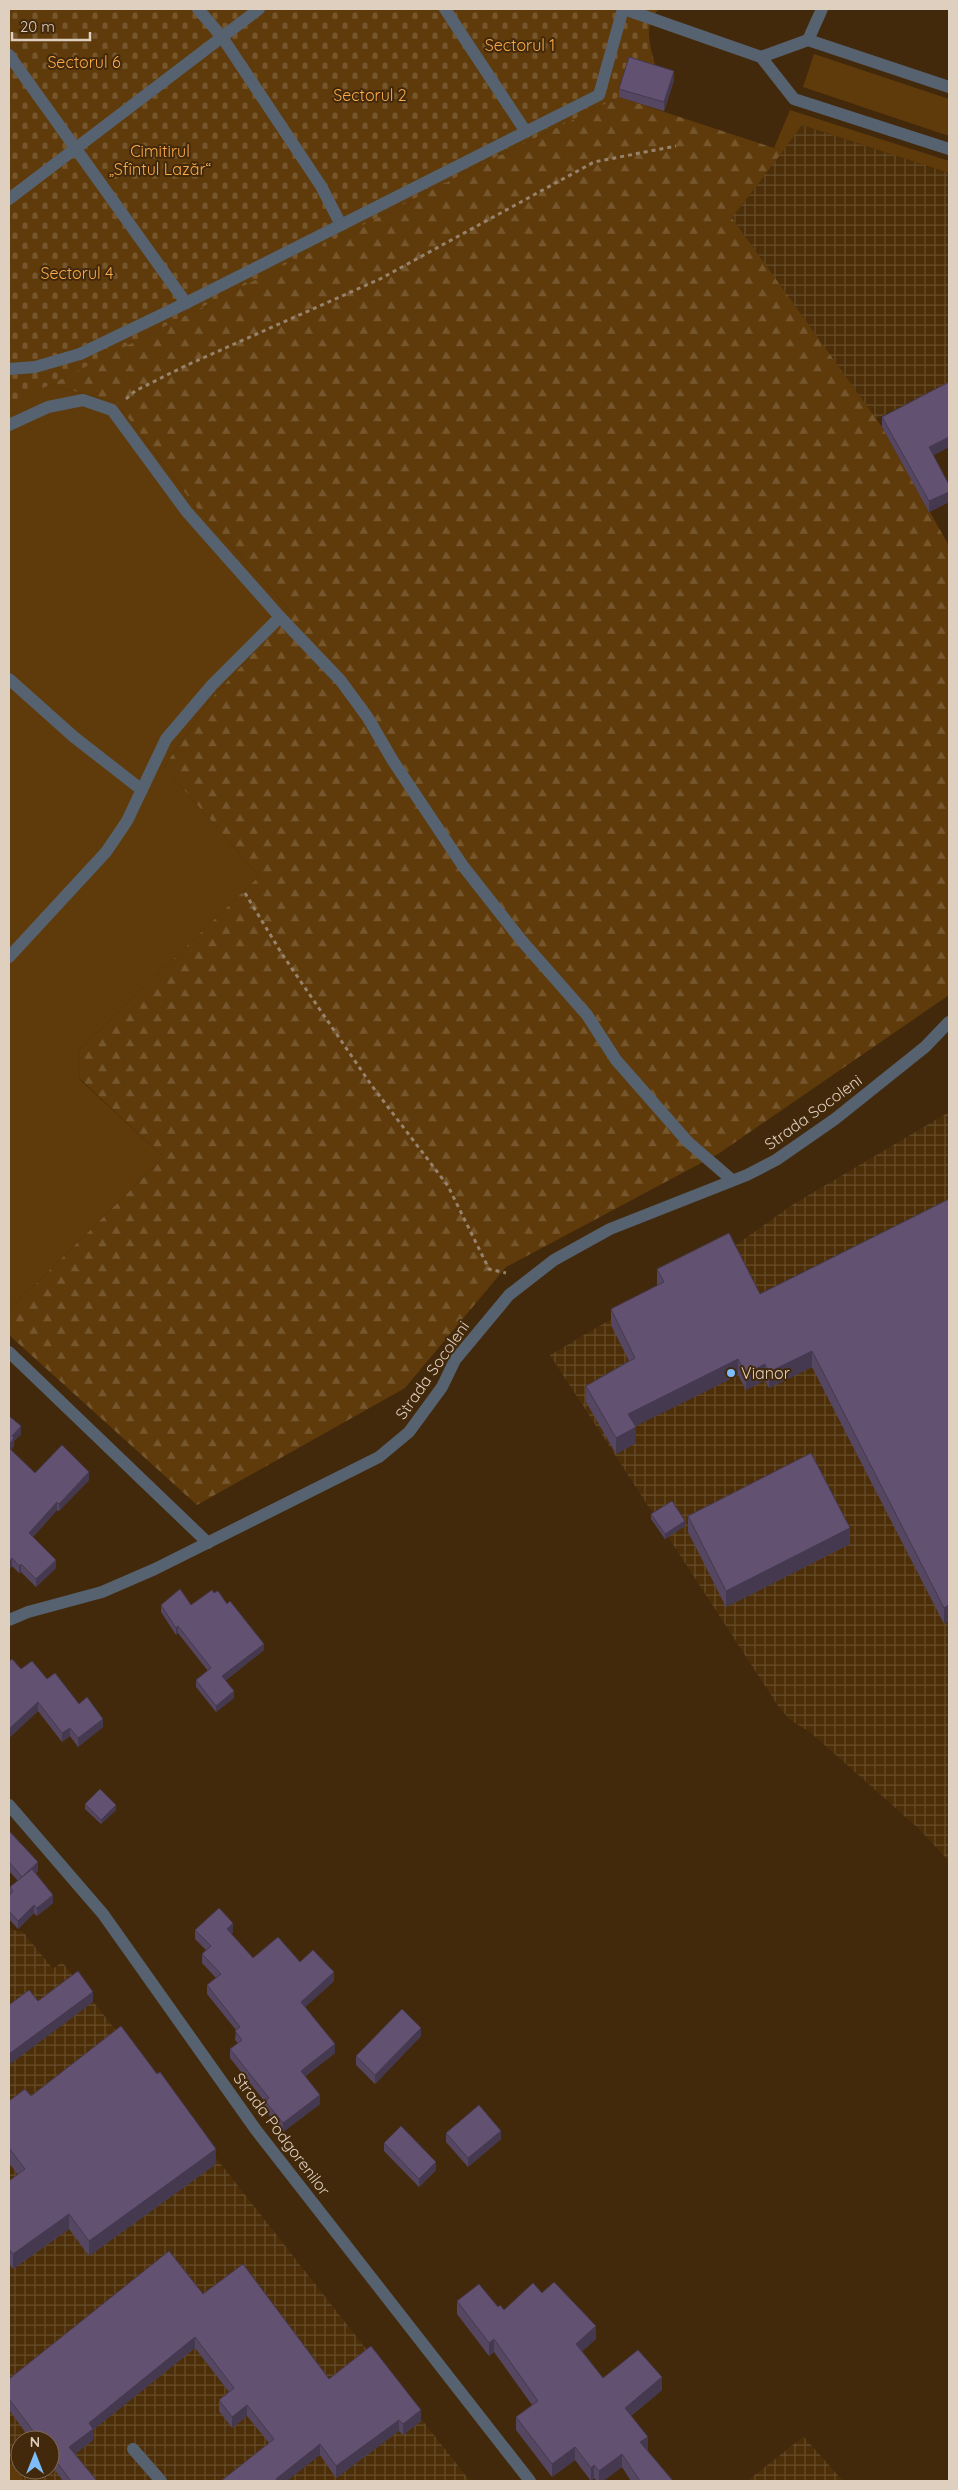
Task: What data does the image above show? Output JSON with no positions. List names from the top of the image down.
{
  "streets": {
    "street": ["Strada Socoleni", "Strada Podgorenilor"]
  },
  "parks": [
    "Sectorul 1",
    "Sectorul 6",
    "Sectorul 2",
    "Cimitirul „Sfîntul Lazăr“",
    "Sectorul 4"
  ],
  "places": ["Vianor"],
  "scale_bar": "20 m",
  "north": "top"
}
